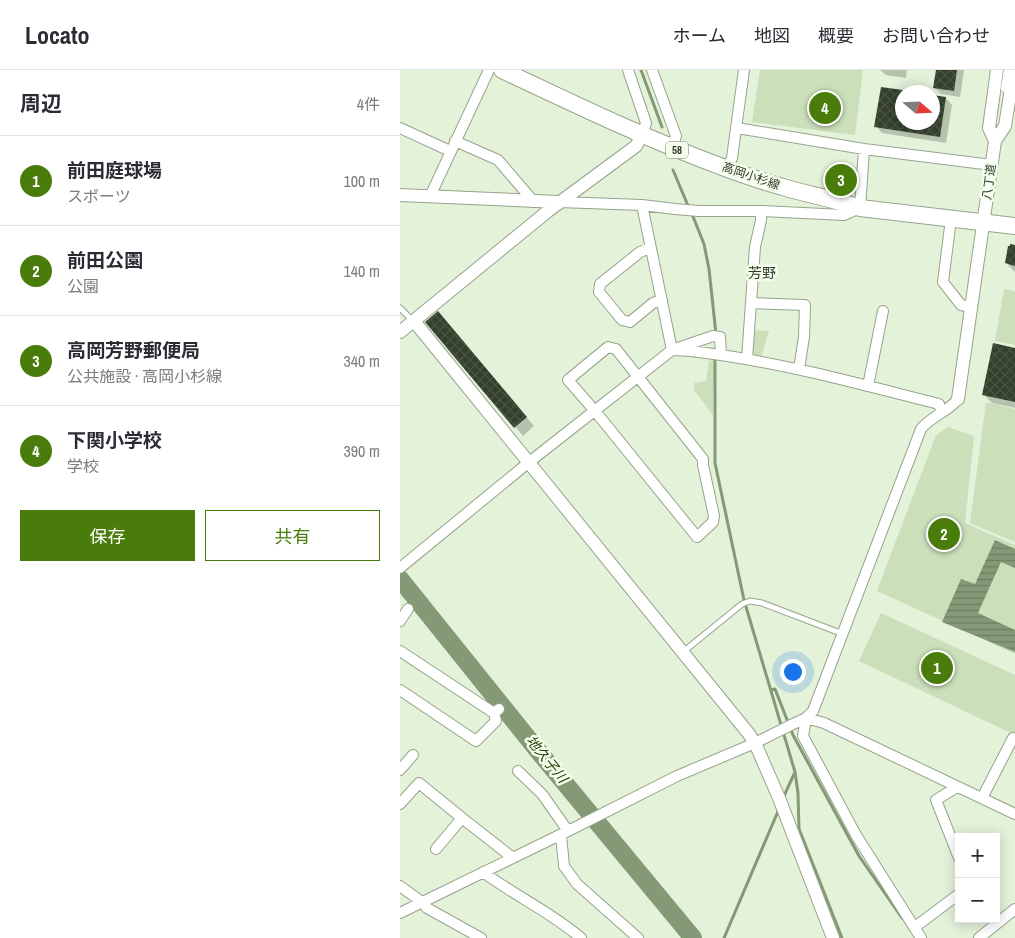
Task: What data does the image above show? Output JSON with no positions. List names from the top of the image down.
{
  "streets": {
    "main road": ["58", "高岡小杉線"],
    "street": ["八丁道"]
  },
  "crossings": [
    ["高岡小杉線", "八丁道"]
  ],
  "districts": ["芳野"],
  "water": ["地久子川"],
  "north": "right",
  "page": {
    "header": "Locato",
    "nav": [
      "ホーム",
      "地図",
      "概要",
      "お問い合わせ"
    ],
    "heading": ["周辺", "4件"],
    "pins": [
      "4",
      "3",
      "2",
      "1"
    ],
    "list": [
      {
        "mark": "1",
        "name": "前田庭球場",
        "note": "スポーツ",
        "value": "100 m"
      },
      {
        "mark": "2",
        "name": "前田公園",
        "note": "公園",
        "value": "140 m"
      },
      {
        "mark": "3",
        "name": "高岡芳野郵便局",
        "note": "公共施設 · 高岡小杉線",
        "value": "340 m"
      },
      {
        "mark": "4",
        "name": "下関小学校",
        "note": "学校",
        "value": "390 m"
      }
    ],
    "buttons": ["保存", "共有"],
    "map_buttons": ["+", "−"]
  }
}
